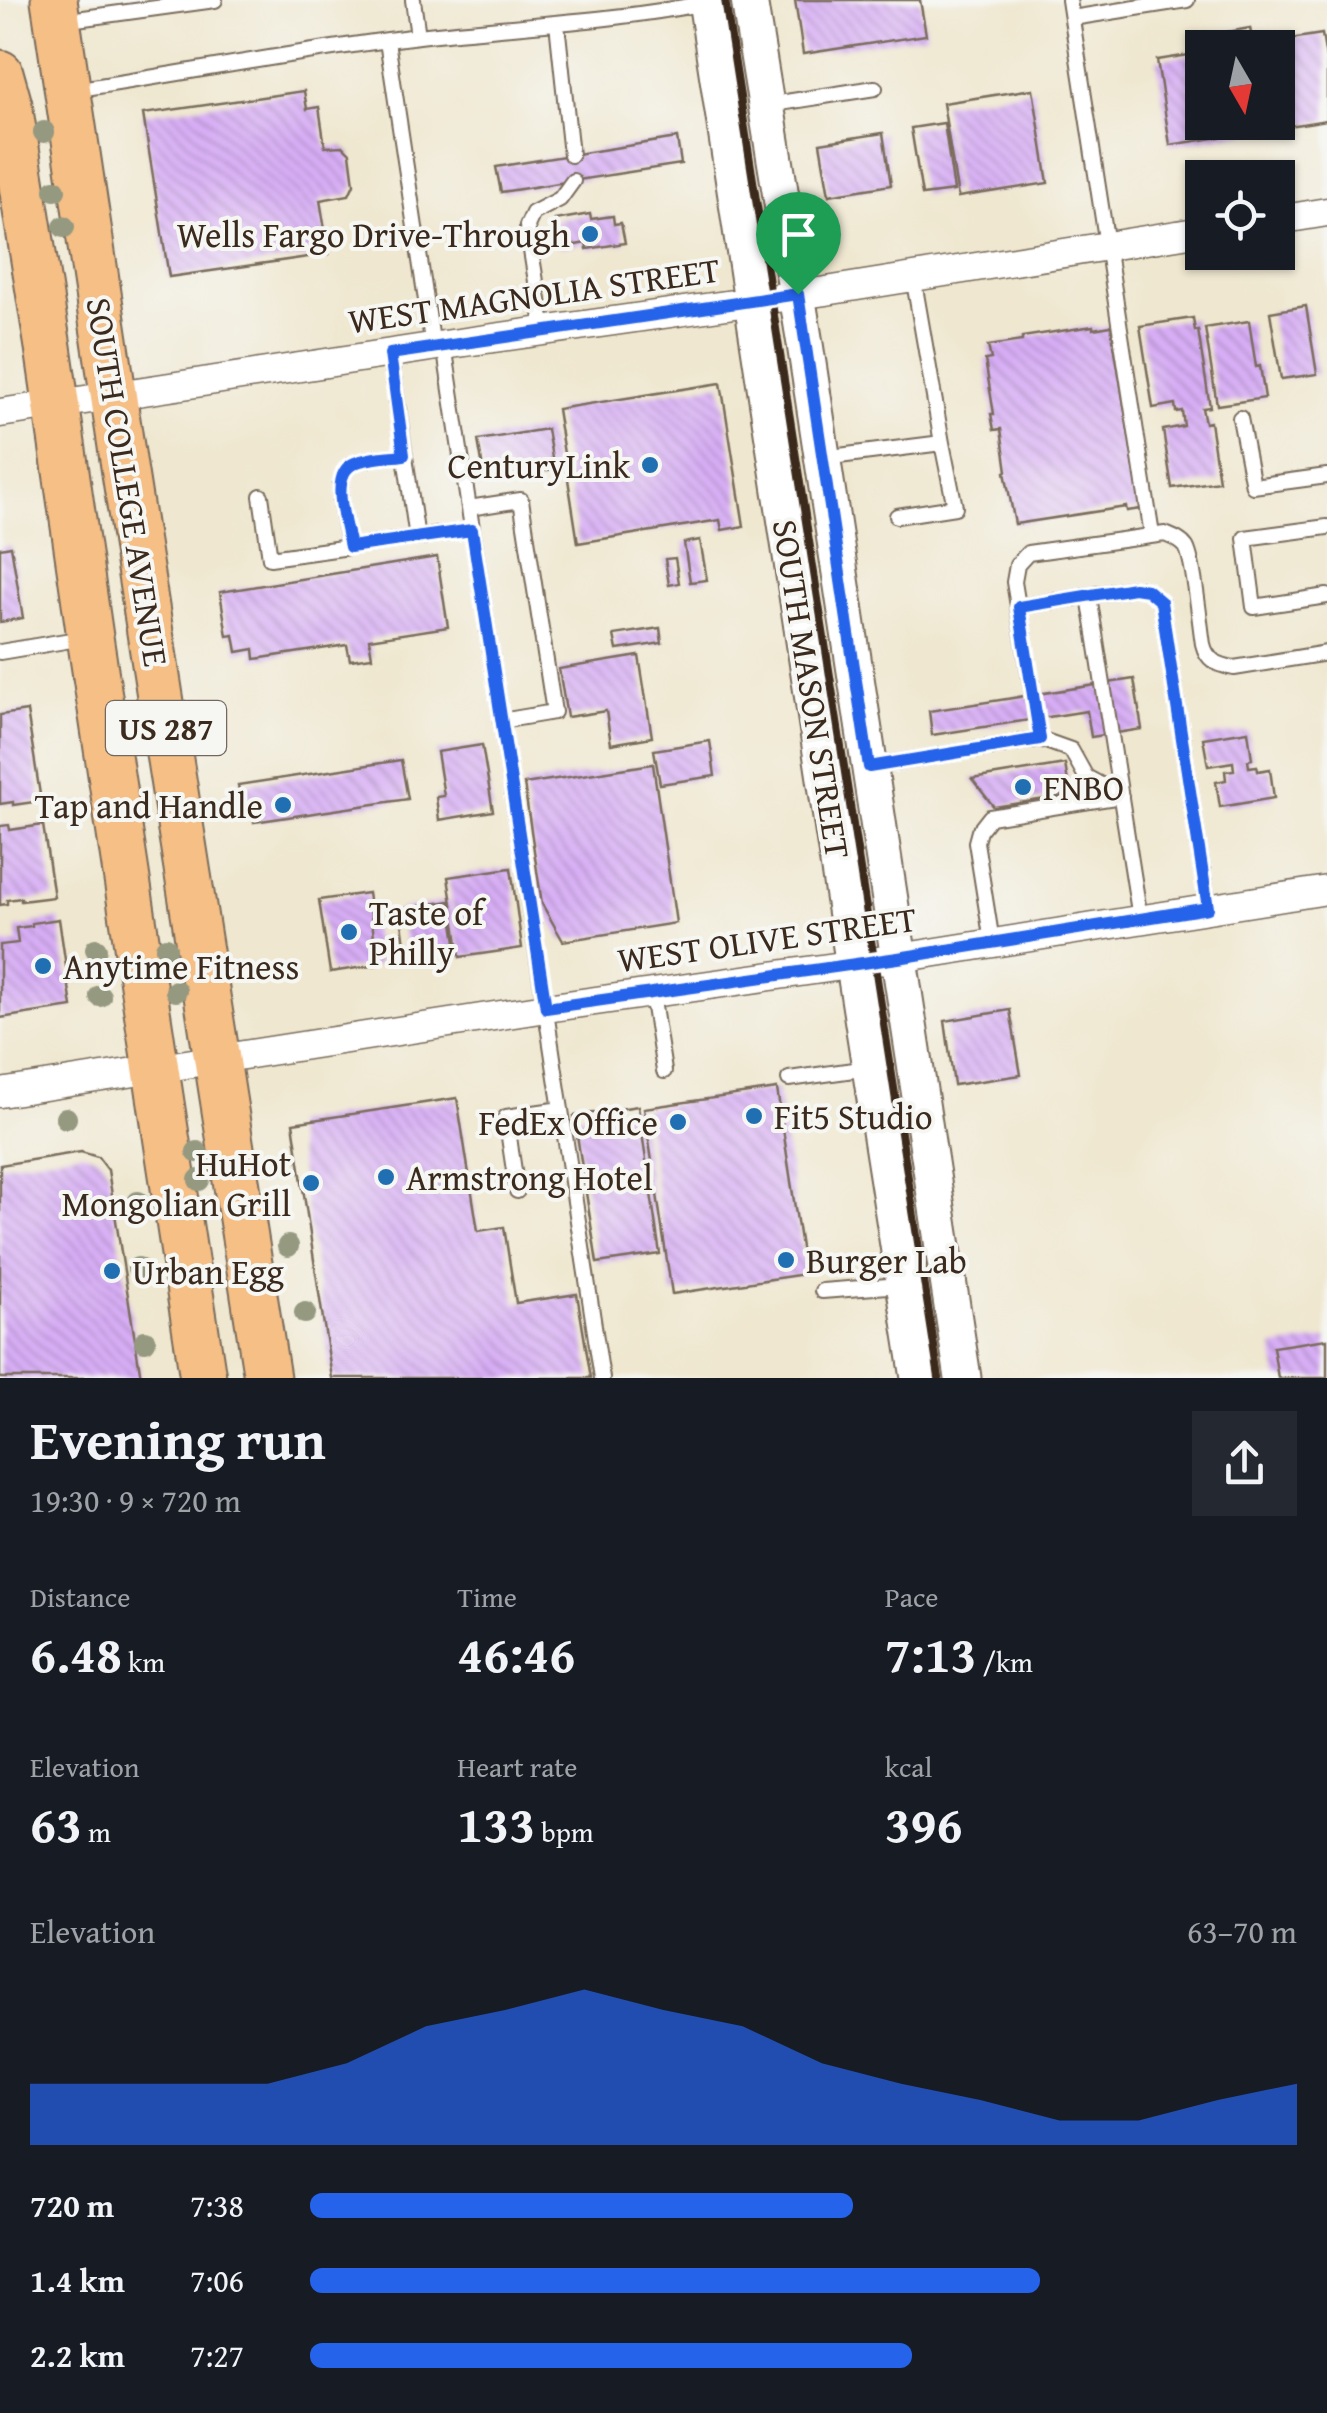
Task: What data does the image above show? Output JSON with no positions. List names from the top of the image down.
{
  "streets": {
    "highway": ["SOUTH COLLEGE AVENUE", "US 287"],
    "street": ["WEST MAGNOLIA STREET", "SOUTH MASON STREET", "WEST OLIVE STREET"]
  },
  "crossings": [
    ["WEST MAGNOLIA STREET", "SOUTH COLLEGE AVENUE"],
    ["WEST MAGNOLIA STREET", "SOUTH MASON STREET"],
    ["SOUTH COLLEGE AVENUE", "WEST OLIVE STREET"],
    ["SOUTH MASON STREET", "WEST OLIVE STREET"]
  ],
  "places": [
    "Wells Fargo Drive-Through",
    "CenturyLink",
    "FNBO",
    "Tap and Handle",
    "Taste of Philly",
    "Anytime Fitness",
    "Fit5 Studio",
    "FedEx Office",
    "Armstrong Hotel",
    "HuHot Mongolian Grill",
    "Burger Lab",
    "Urban Egg"
  ],
  "north": "bottom",
  "page": {
    "heading": ["Evening run", "19:30 · 9 × 720 m"],
    "stats": [
      ["Distance", "6.48 km"],
      ["Time", "46:46"],
      ["Pace", "7:13 /km"],
      ["Elevation", "63 m"],
      ["Heart rate", "133 bpm"],
      ["kcal", "396"]
    ],
    "chart": ["Elevation", "63–70 m"],
    "list": [
      {
        "name": "720 m",
        "note": "7:38"
      },
      {
        "name": "1.4 km",
        "note": "7:06"
      },
      {
        "name": "2.2 km",
        "note": "7:27"
      }
    ]
  }
}
